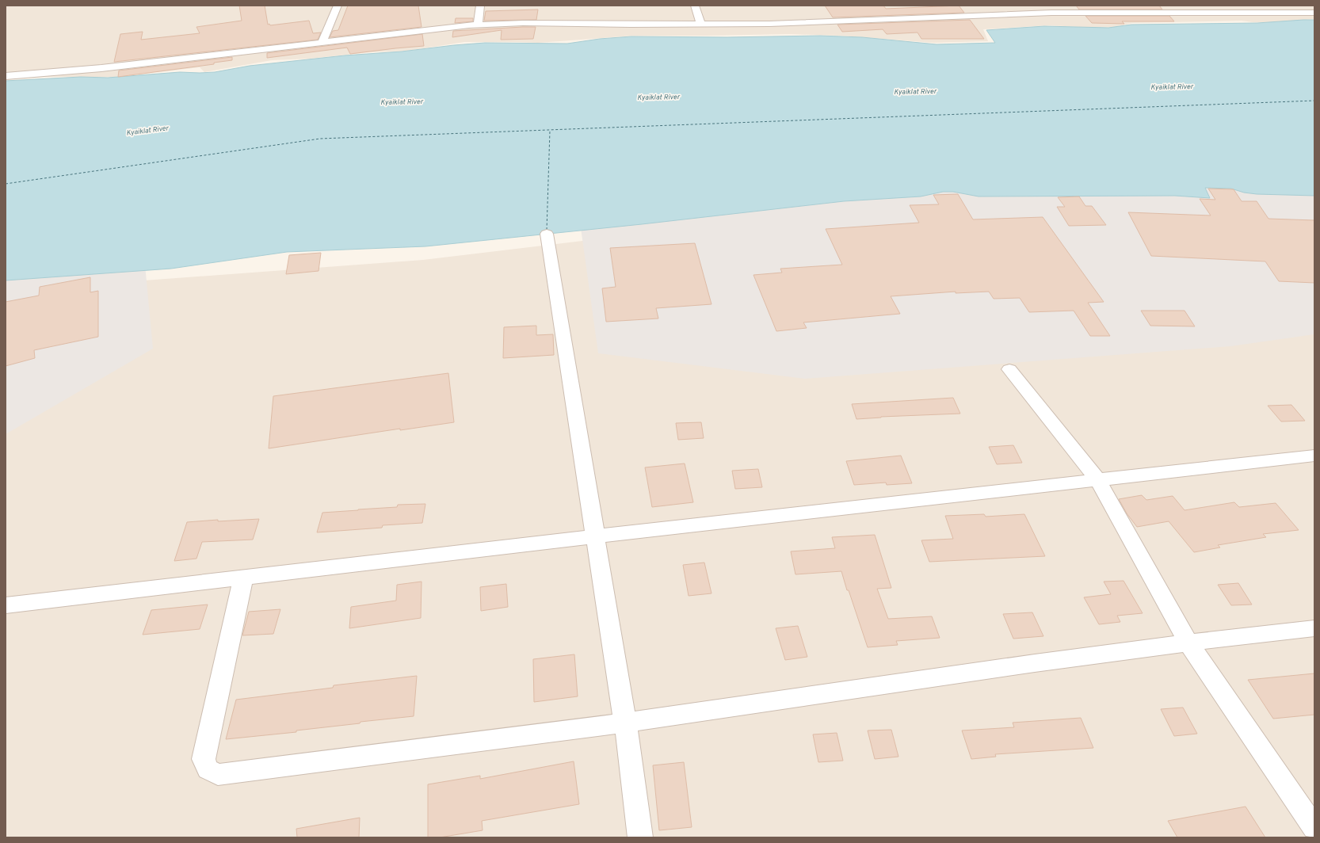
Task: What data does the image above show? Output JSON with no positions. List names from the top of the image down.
{
  "water": ["Kyaiklat River"]
}
